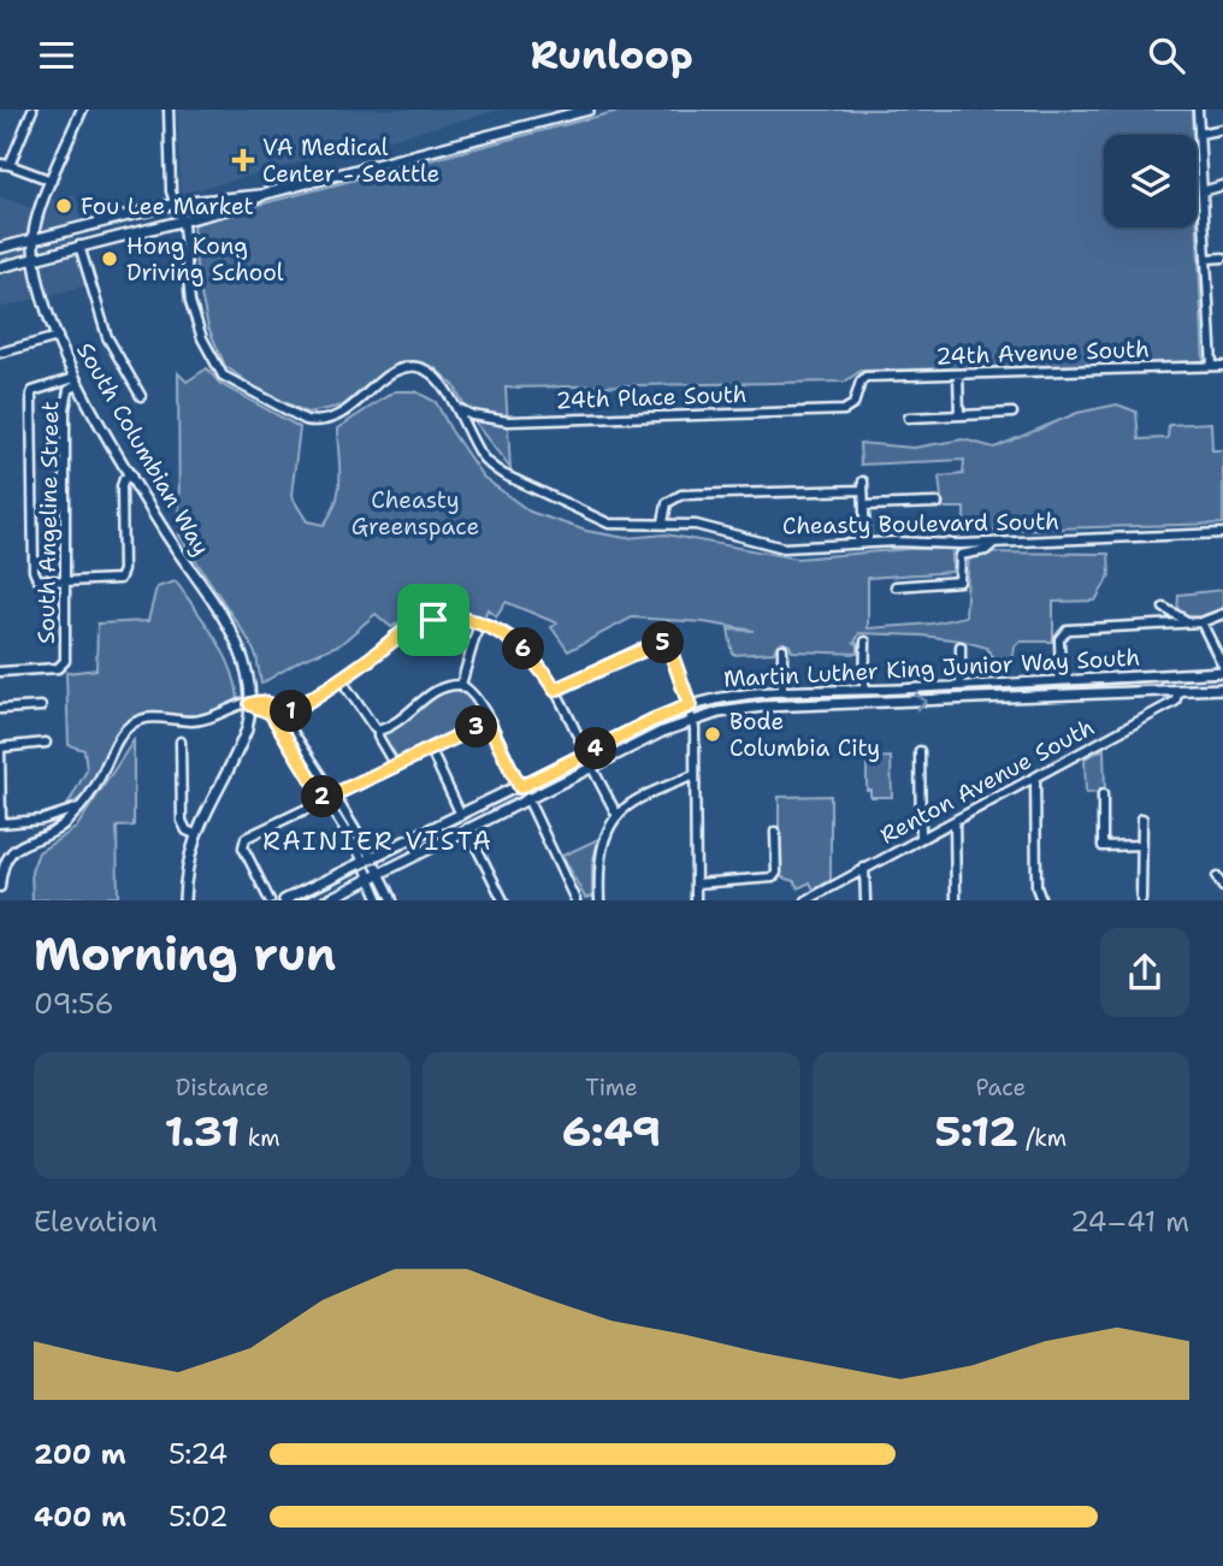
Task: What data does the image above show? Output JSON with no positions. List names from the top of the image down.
{
  "streets": {
    "main road": ["South Columbian Way", "Martin Luther King Junior Way South"],
    "street": [
      "24th Avenue South",
      "24th Place South",
      "South Angeline Street",
      "Cheasty Boulevard South",
      "Renton Avenue South"
    ]
  },
  "crossings": [
    ["24th Avenue South", "24th Place South"],
    ["24th Place South", "Cheasty Boulevard South"],
    ["South Columbian Way", "South Angeline Street"],
    ["Martin Luther King Junior Way South", "Renton Avenue South"]
  ],
  "districts": ["RAINIER VISTA"],
  "parks": ["Cheasty Greenspace"],
  "places": {
    "health": ["VA Medical Center - Seattle"],
    "other": ["Fou Lee Market", "Hong Kong Driving School", "Bode Columbia City"]
  },
  "page": {
    "header": "Runloop",
    "pins": [
      "5",
      "6",
      "1",
      "3",
      "4",
      "2"
    ],
    "heading": ["Morning run", "09:56"],
    "stats": [
      ["Distance", "1.31 km"],
      ["Time", "6:49"],
      ["Pace", "5:12 /km"]
    ],
    "chart": ["Elevation", "24–41 m"],
    "list": [
      {
        "name": "200 m",
        "note": "5:24"
      },
      {
        "name": "400 m",
        "note": "5:02"
      }
    ]
  }
}
